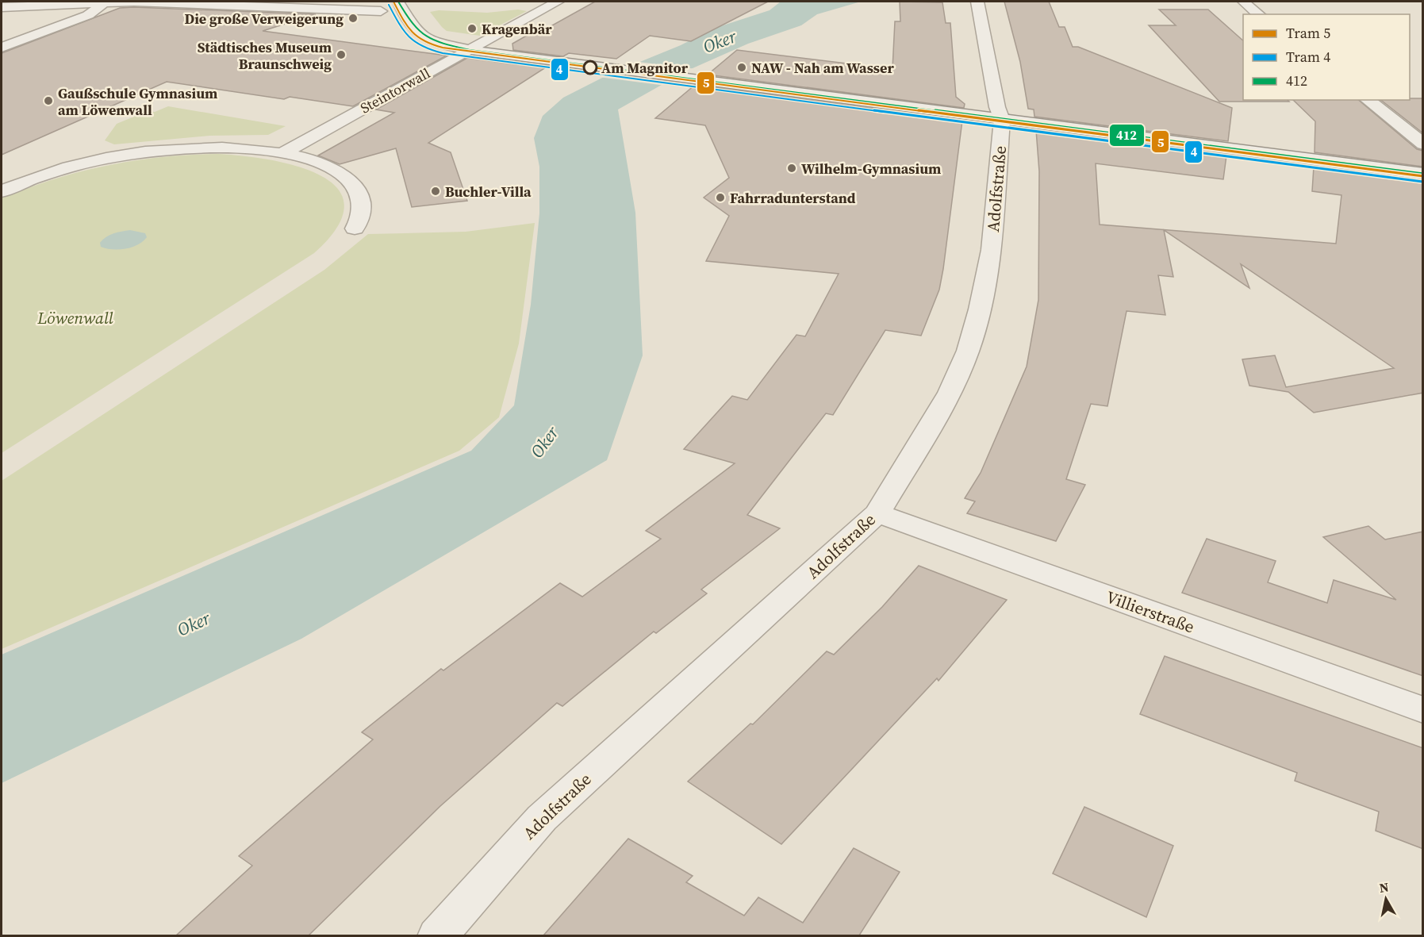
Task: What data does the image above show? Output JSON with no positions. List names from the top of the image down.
{
  "streets": {
    "street": ["Steintorwall", "Adolfstraße", "Villierstraße"]
  },
  "crossings": [
    ["Adolfstraße", "Villierstraße"]
  ],
  "water": ["Oker"],
  "parks": ["Löwenwall"],
  "places": [
    "Die große Verweigerung",
    "Kragenbär",
    "Städtisches Museum Braunschweig",
    "Am Magnitor",
    "NAW - Nah am Wasser",
    "Gaußschule Gymnasium am Löwenwall",
    "Wilhelm-Gymnasium",
    "Buchler-Villa",
    "Fahrradunterstand"
  ],
  "lines": ["tram line 5", "transit line 412", "tram line 4"],
  "legend": ["Tram 5", "Tram 4", "412"],
  "north": "top"
}
